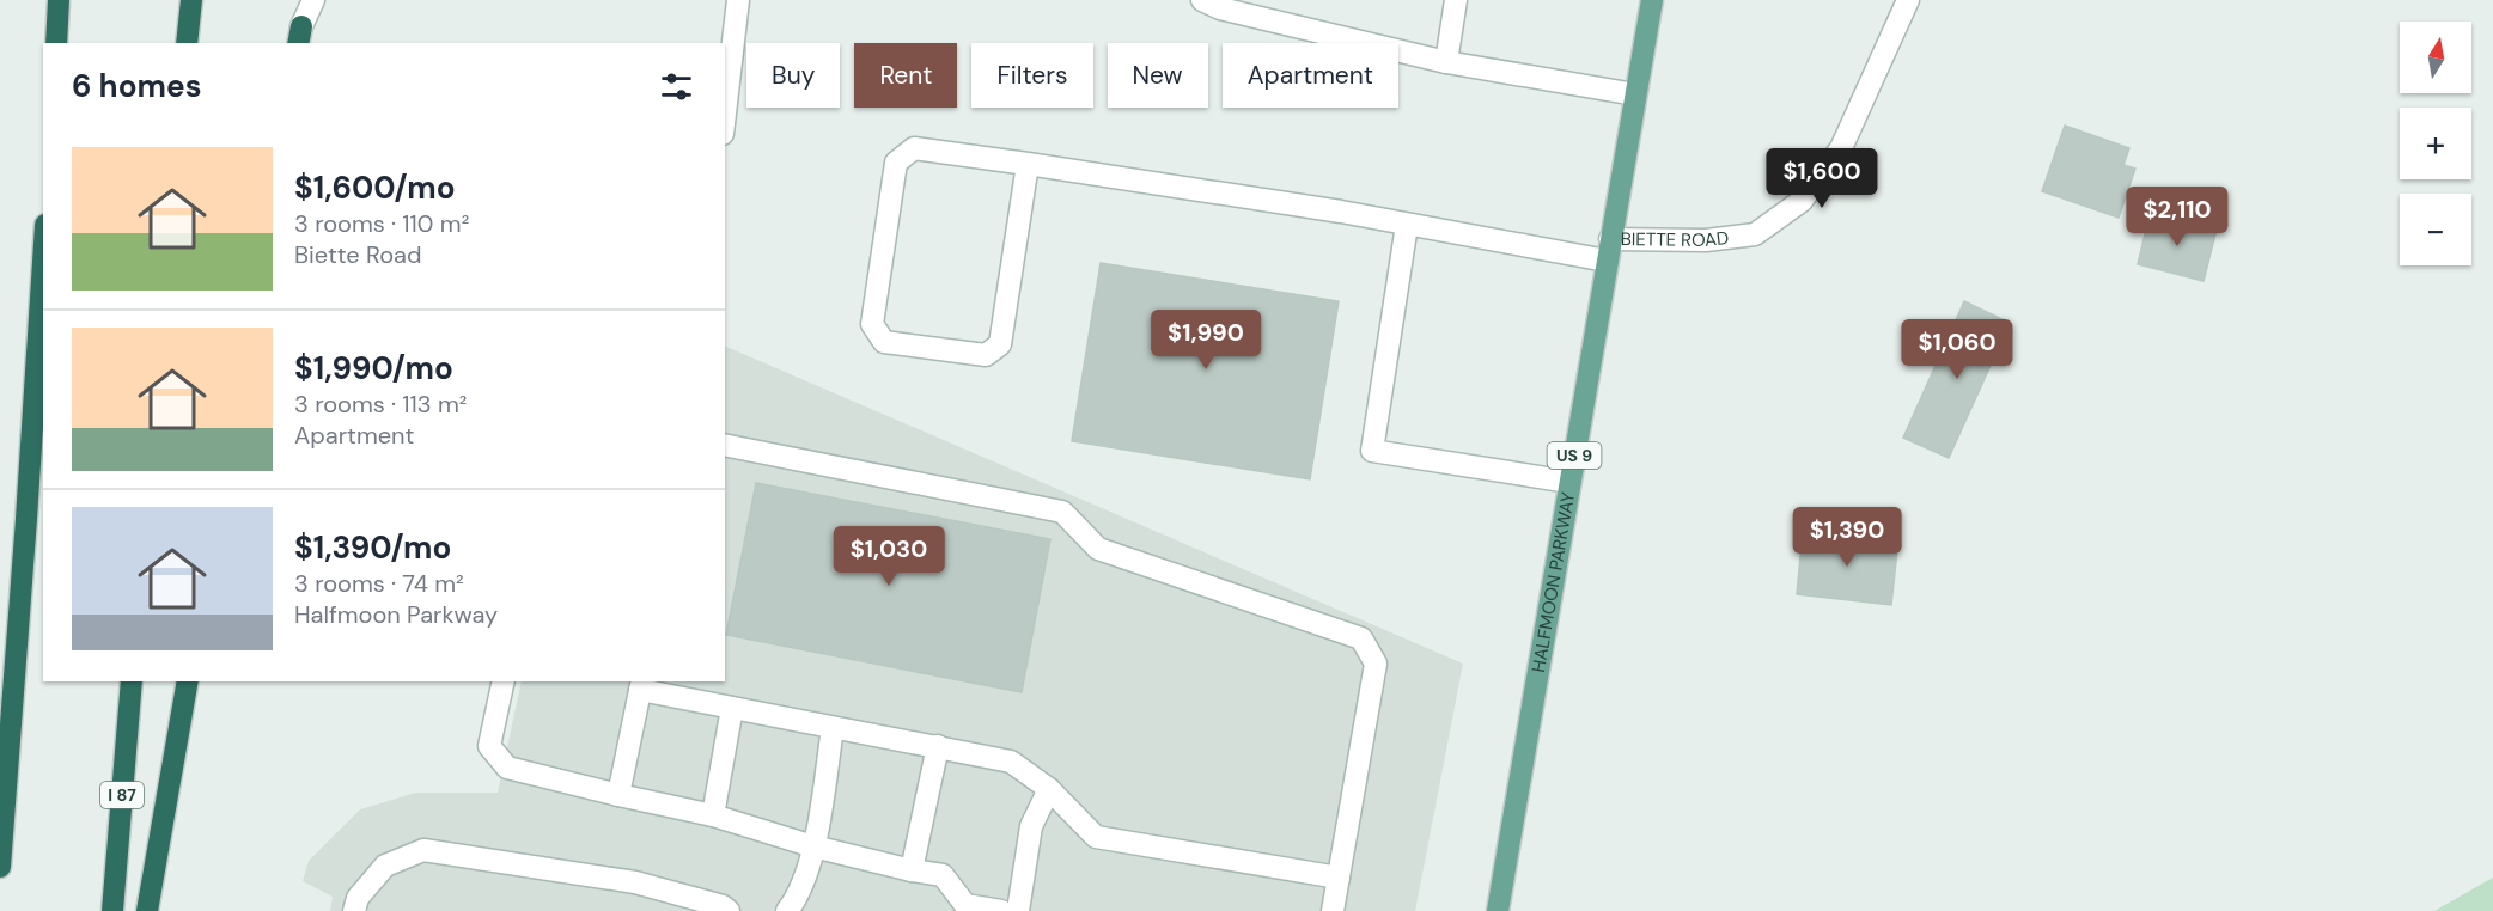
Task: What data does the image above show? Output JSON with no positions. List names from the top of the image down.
{
  "streets": {
    "highway": ["I 87"],
    "main road": ["US 9", "HALFMOON PARKWAY"],
    "street": ["BIETTE ROAD"]
  },
  "crossings": [
    ["BIETTE ROAD", "HALFMOON PARKWAY"]
  ],
  "north": "top",
  "page": {
    "map_buttons": ["+", "−"],
    "chip": [
      "Buy",
      "Rent",
      "Filters",
      "New",
      "Apartment"
    ],
    "heading": "6 homes",
    "list": [
      {
        "name": "$1,600/mo",
        "note": "3 rooms · 110 m² · Biette Road"
      },
      {
        "name": "$1,990/mo",
        "note": "3 rooms · 113 m² · Apartment"
      },
      {
        "name": "$1,390/mo",
        "note": "3 rooms · 74 m² · Halfmoon Parkway"
      }
    ],
    "price": [
      "$1,600",
      "$2,110",
      "$1,990",
      "$1,060",
      "$1,390",
      "$1,030"
    ]
  }
}
